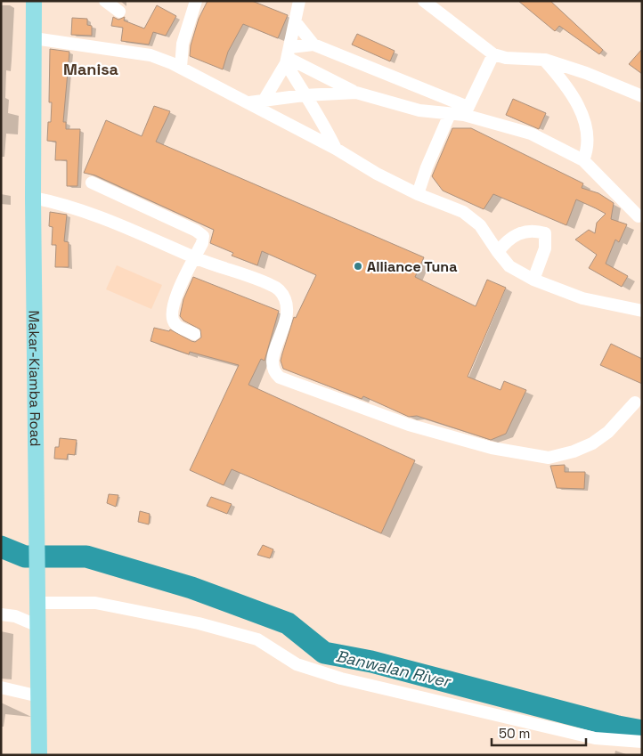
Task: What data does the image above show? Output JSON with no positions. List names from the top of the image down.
{
  "streets": {
    "main road": ["Makar-Kiamba Road"]
  },
  "districts": ["Manisa"],
  "water": ["Banwalan River"],
  "places": ["Alliance Tuna"],
  "scale_bar": "50 m"
}
